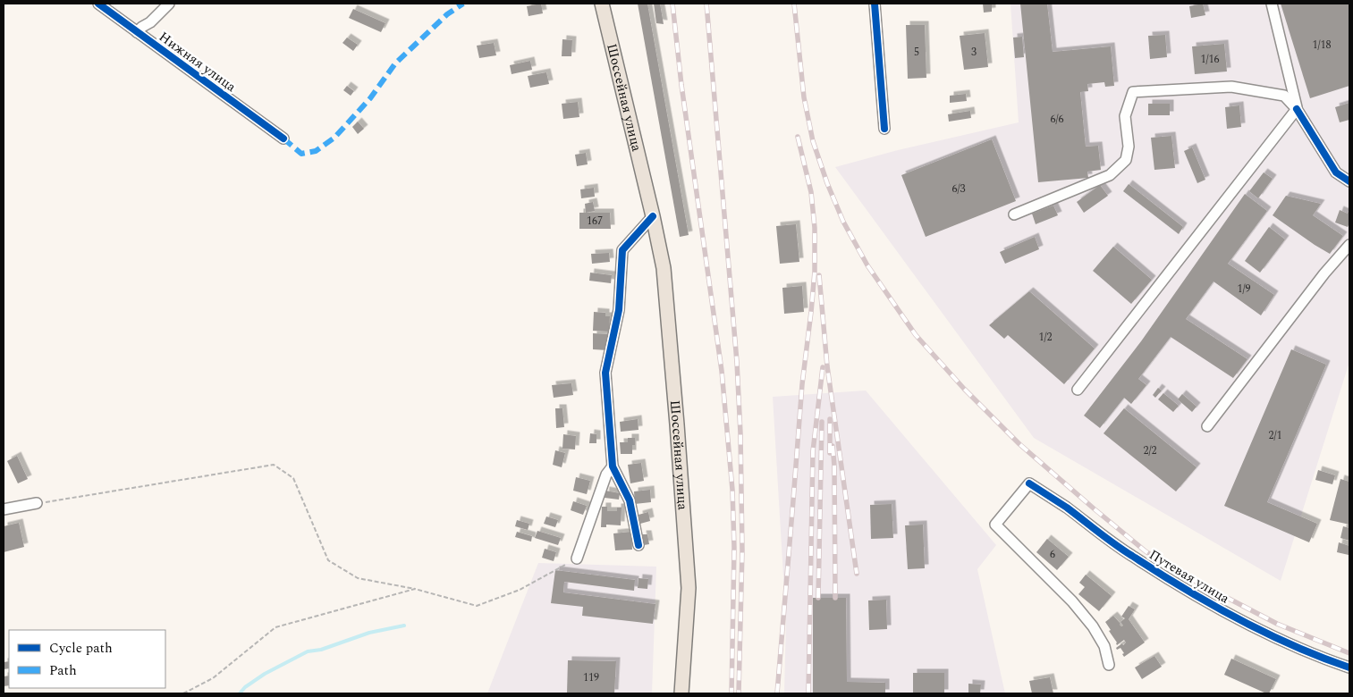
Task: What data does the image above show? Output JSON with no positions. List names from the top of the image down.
{
  "streets": {
    "main road": ["Шоссейная улица"],
    "street": ["Нижняя улица", "Путевая улица"]
  },
  "house_numbers": [
    "1/18",
    "5",
    "3",
    "1/16",
    "6/6",
    "6/3",
    "167",
    "1/9",
    "1/2",
    "2/1",
    "2/2",
    "6",
    "119"
  ],
  "legend": ["Cycle path", "Path"]
}
